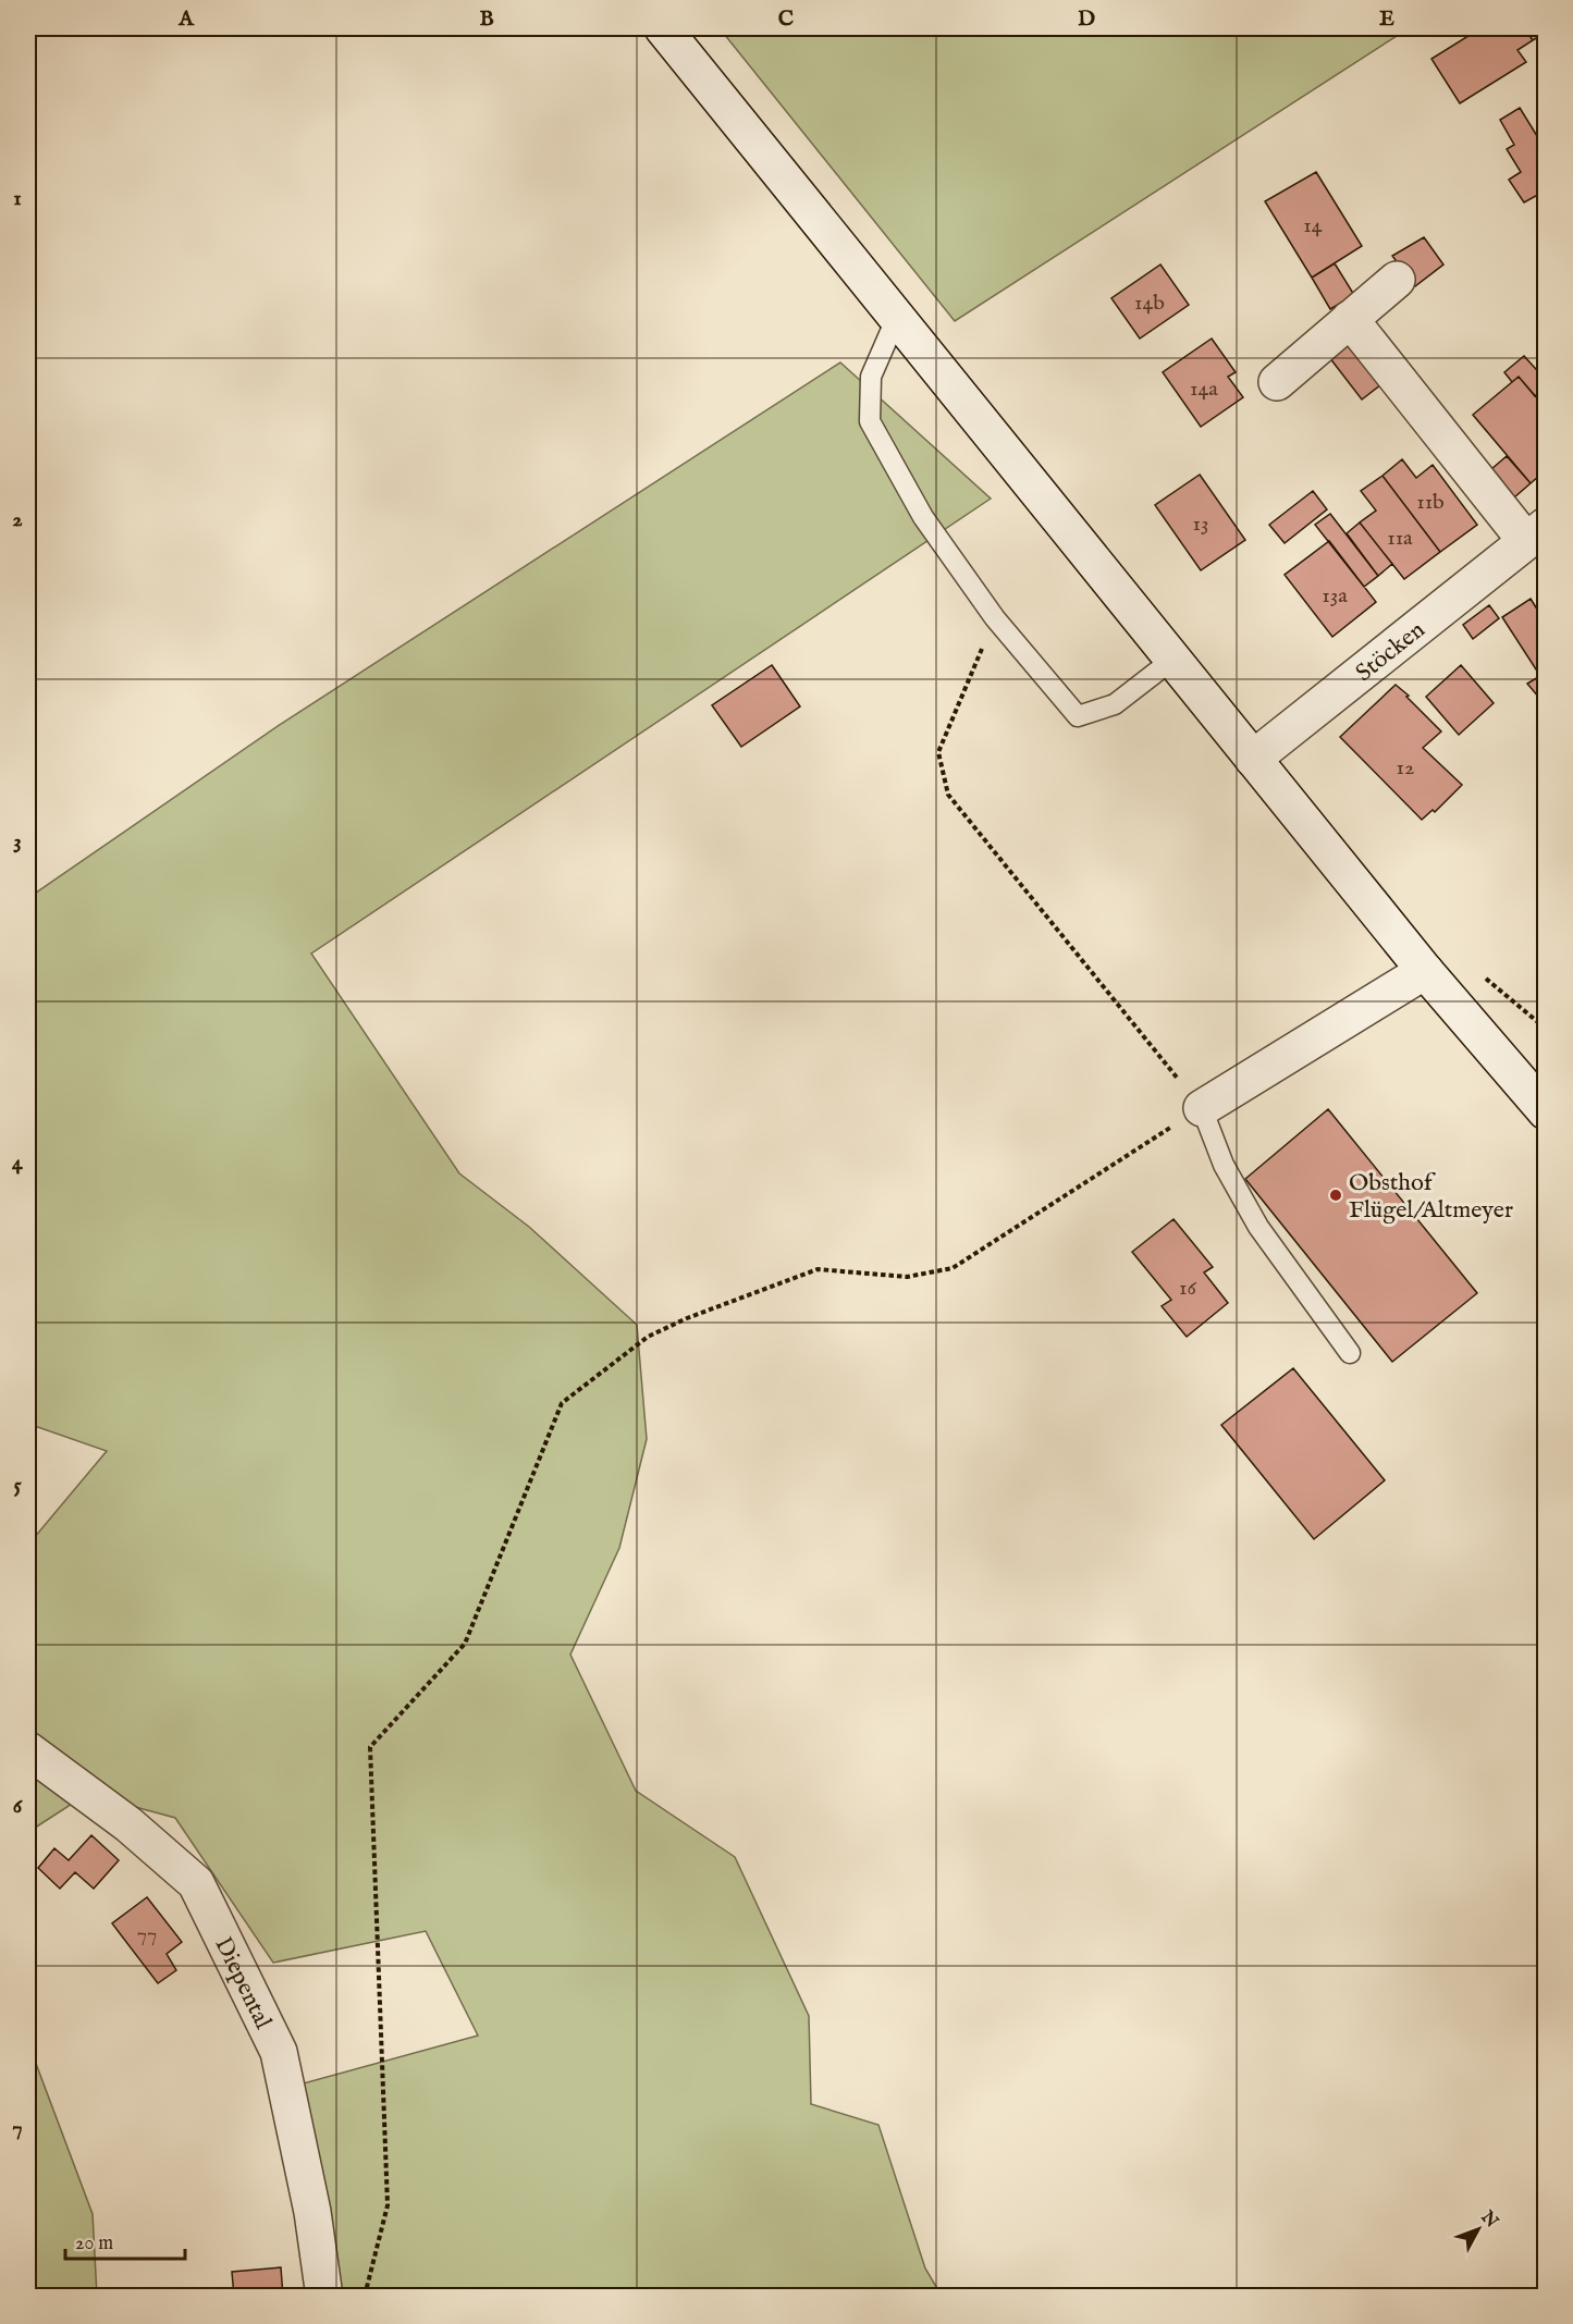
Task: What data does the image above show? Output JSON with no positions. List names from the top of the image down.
{
  "streets": {
    "street": ["Stöcken", "Diepental"]
  },
  "places": ["Obsthof Flügel/Altmeyer"],
  "house_numbers": [
    "14",
    "14b",
    "14a",
    "11b",
    "13",
    "11a",
    "13a",
    "12",
    "16",
    "77"
  ],
  "scale_bar": "20 m",
  "north": "top right",
  "grid": {
    "columns": [
      "A",
      "B",
      "C",
      "D",
      "E"
    ],
    "rows": [
      "1",
      "2",
      "3",
      "4",
      "5",
      "6",
      "7"
    ]
  }
}
